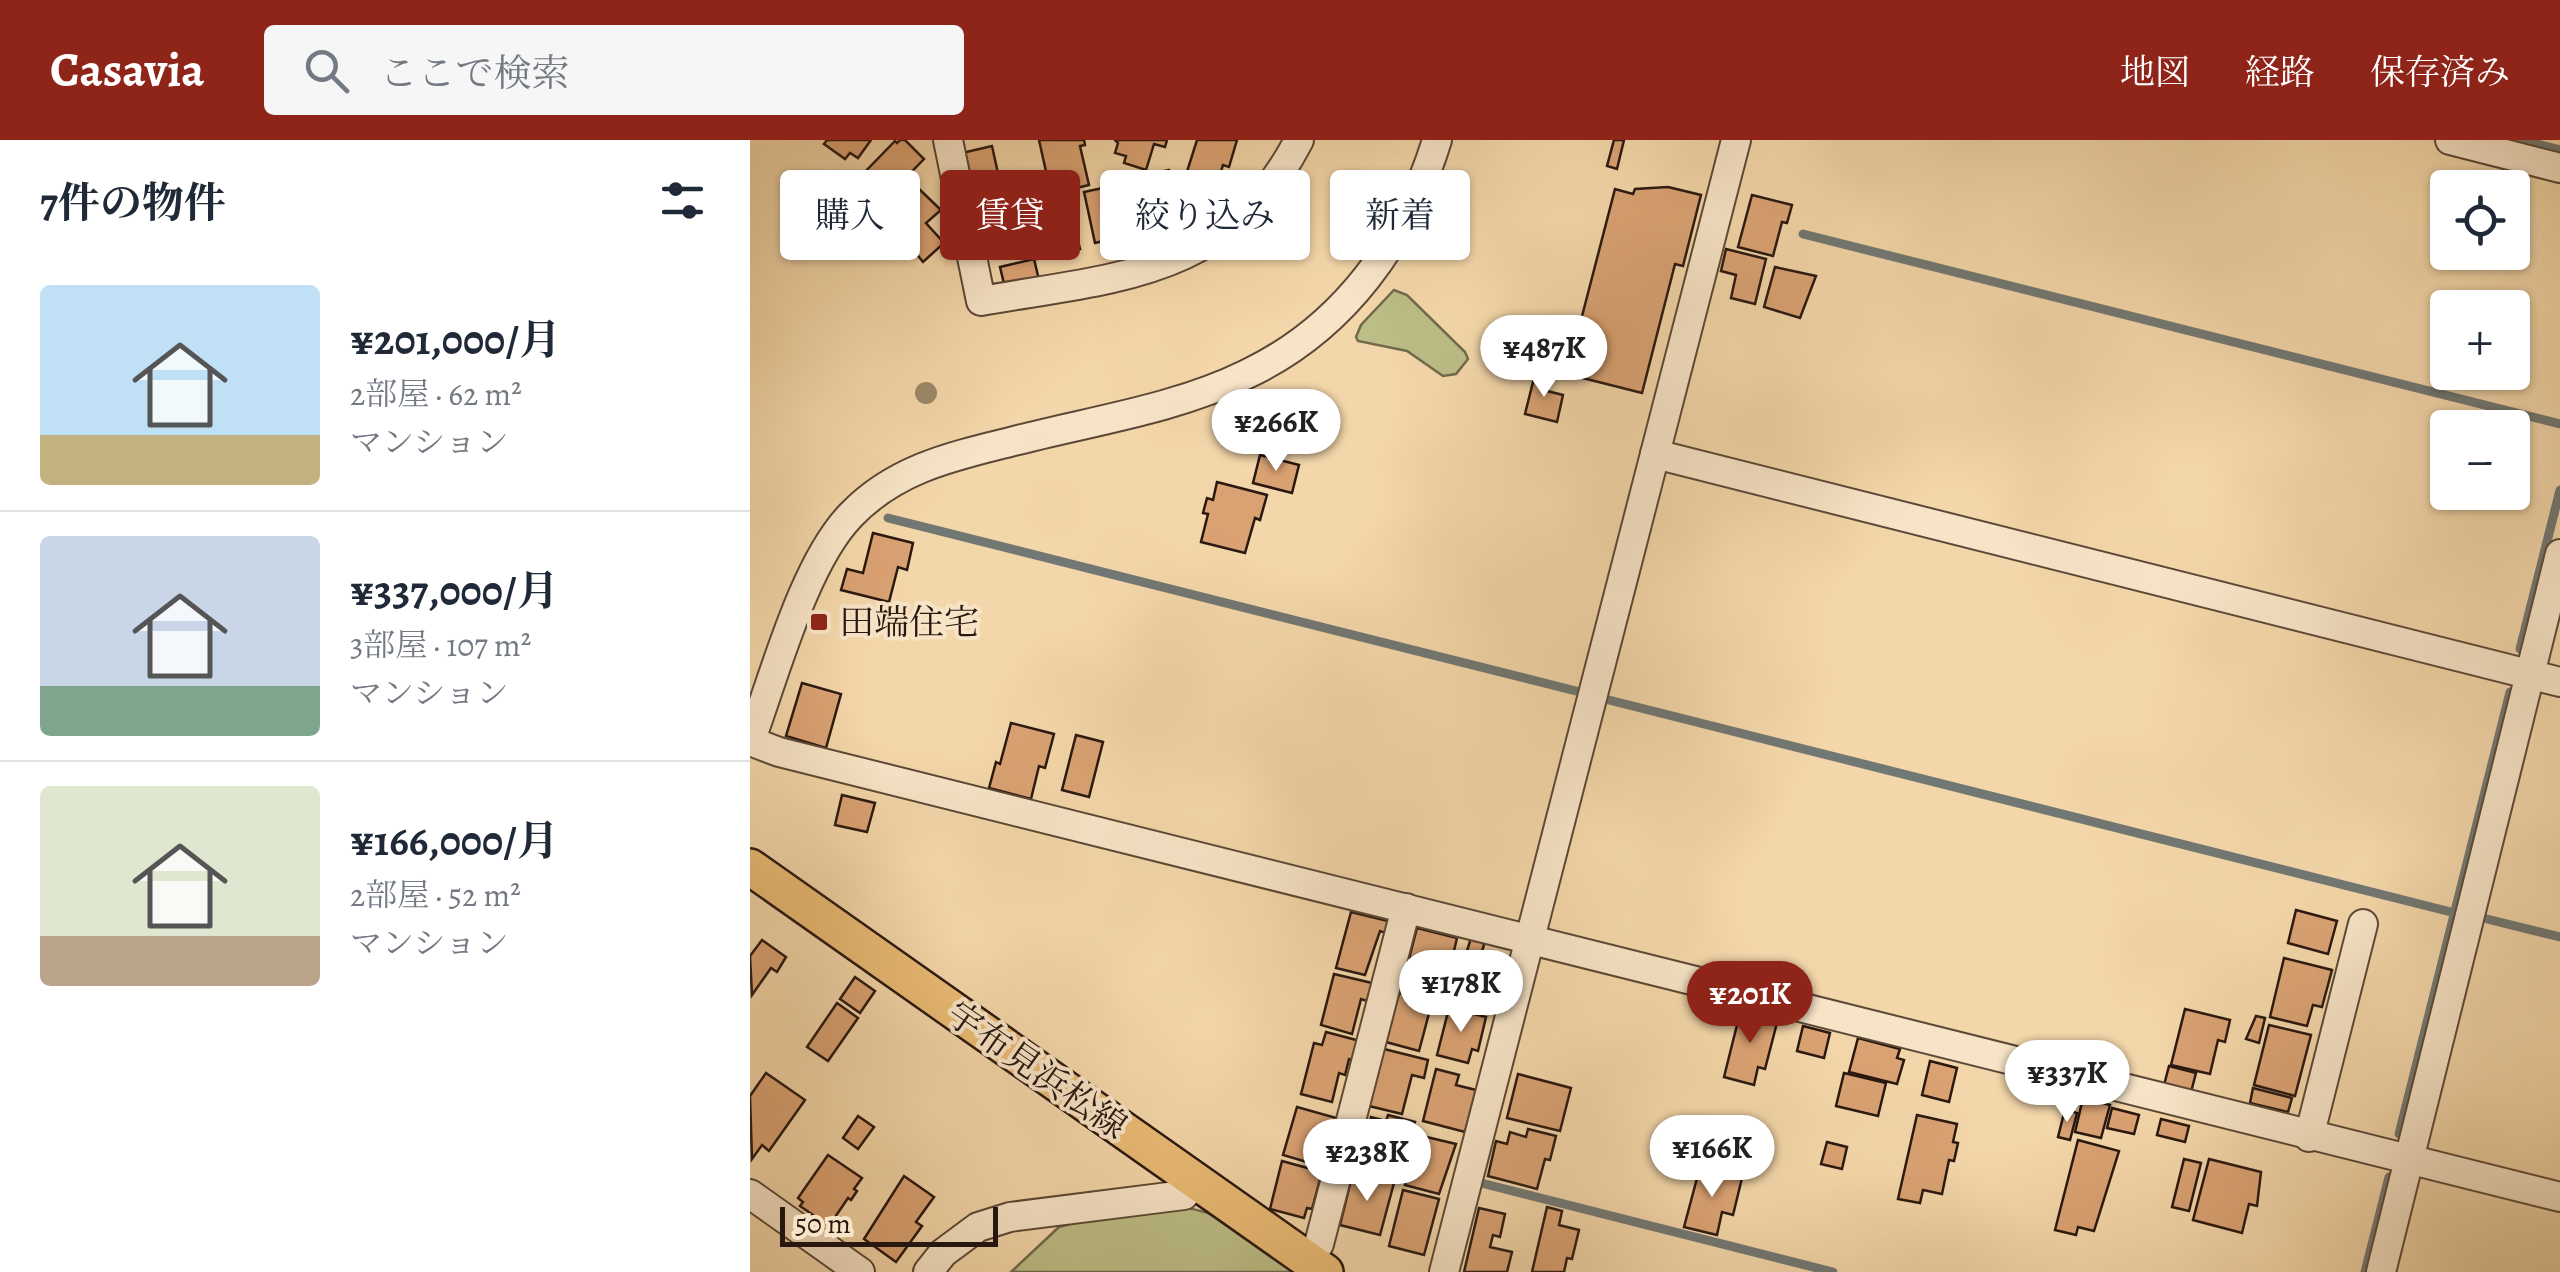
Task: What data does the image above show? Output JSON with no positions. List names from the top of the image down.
{
  "streets": {
    "main road": ["宇布見浜松線"]
  },
  "places": {
    "transit": ["田端住宅"]
  },
  "scale_bar": "50 m",
  "page": {
    "header": "Casavia",
    "search": "ここで検索",
    "nav": ["地図", "経路", "保存済み"],
    "heading": "7件の物件",
    "map_buttons": ["+", "−"],
    "chip": [
      "購入",
      "賃貸",
      "絞り込み",
      "新着"
    ],
    "list": [
      {
        "name": "¥201,000/月",
        "note": "2部屋 · 62 m² · マンション"
      },
      {
        "name": "¥337,000/月",
        "note": "3部屋 · 107 m² · マンション"
      },
      {
        "name": "¥166,000/月",
        "note": "2部屋 · 52 m² · マンション"
      }
    ],
    "price": [
      "¥487K",
      "¥266K",
      "¥178K",
      "¥201K",
      "¥337K",
      "¥166K",
      "¥238K"
    ],
    "scale": "50 m"
  }
}
